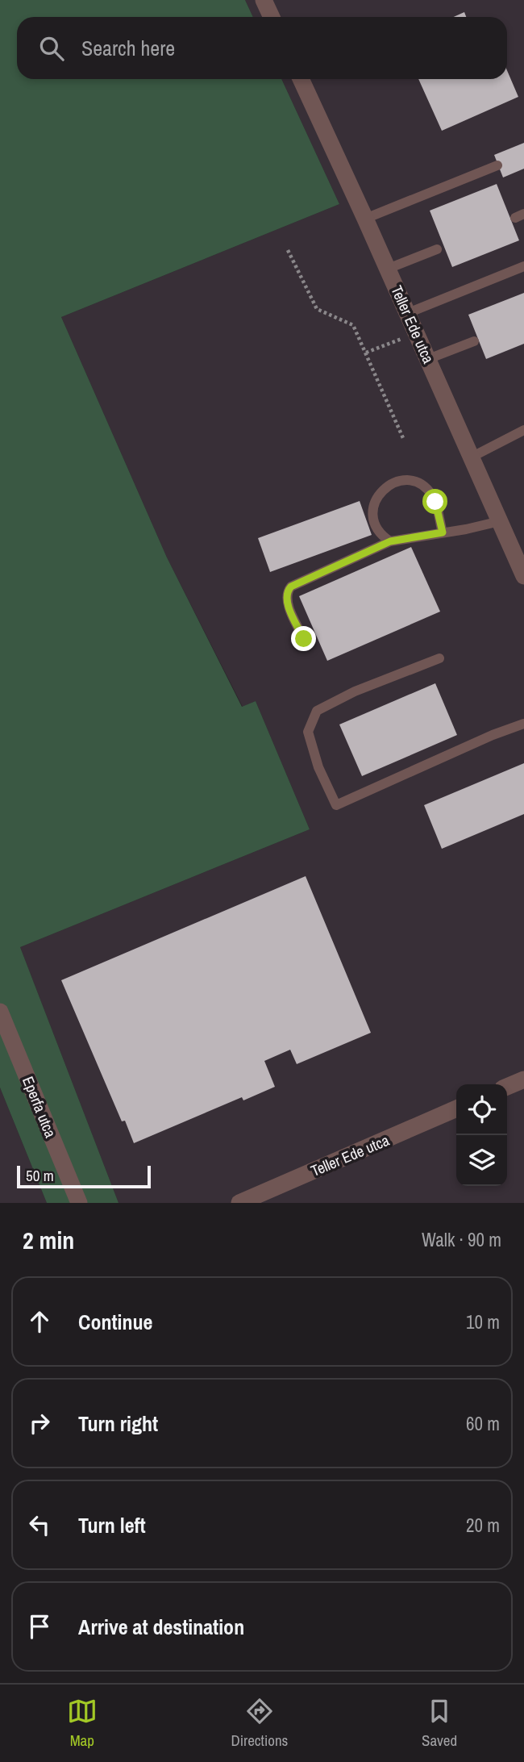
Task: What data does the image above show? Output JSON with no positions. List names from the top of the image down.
{
  "streets": {
    "street": ["Teller Ede utca", "Eperfa utca"]
  },
  "scale_bar": "50 m",
  "page": {
    "search": "Search here",
    "scale": "50 m",
    "heading": ["2 min", "Walk · 90 m"],
    "list": [
      ["Continue", "10 m"],
      ["Turn right", "60 m"],
      ["Turn left", "20 m"],
      "Arrive at destination"
    ],
    "nav": ["Map", "Directions", "Saved"]
  }
}
